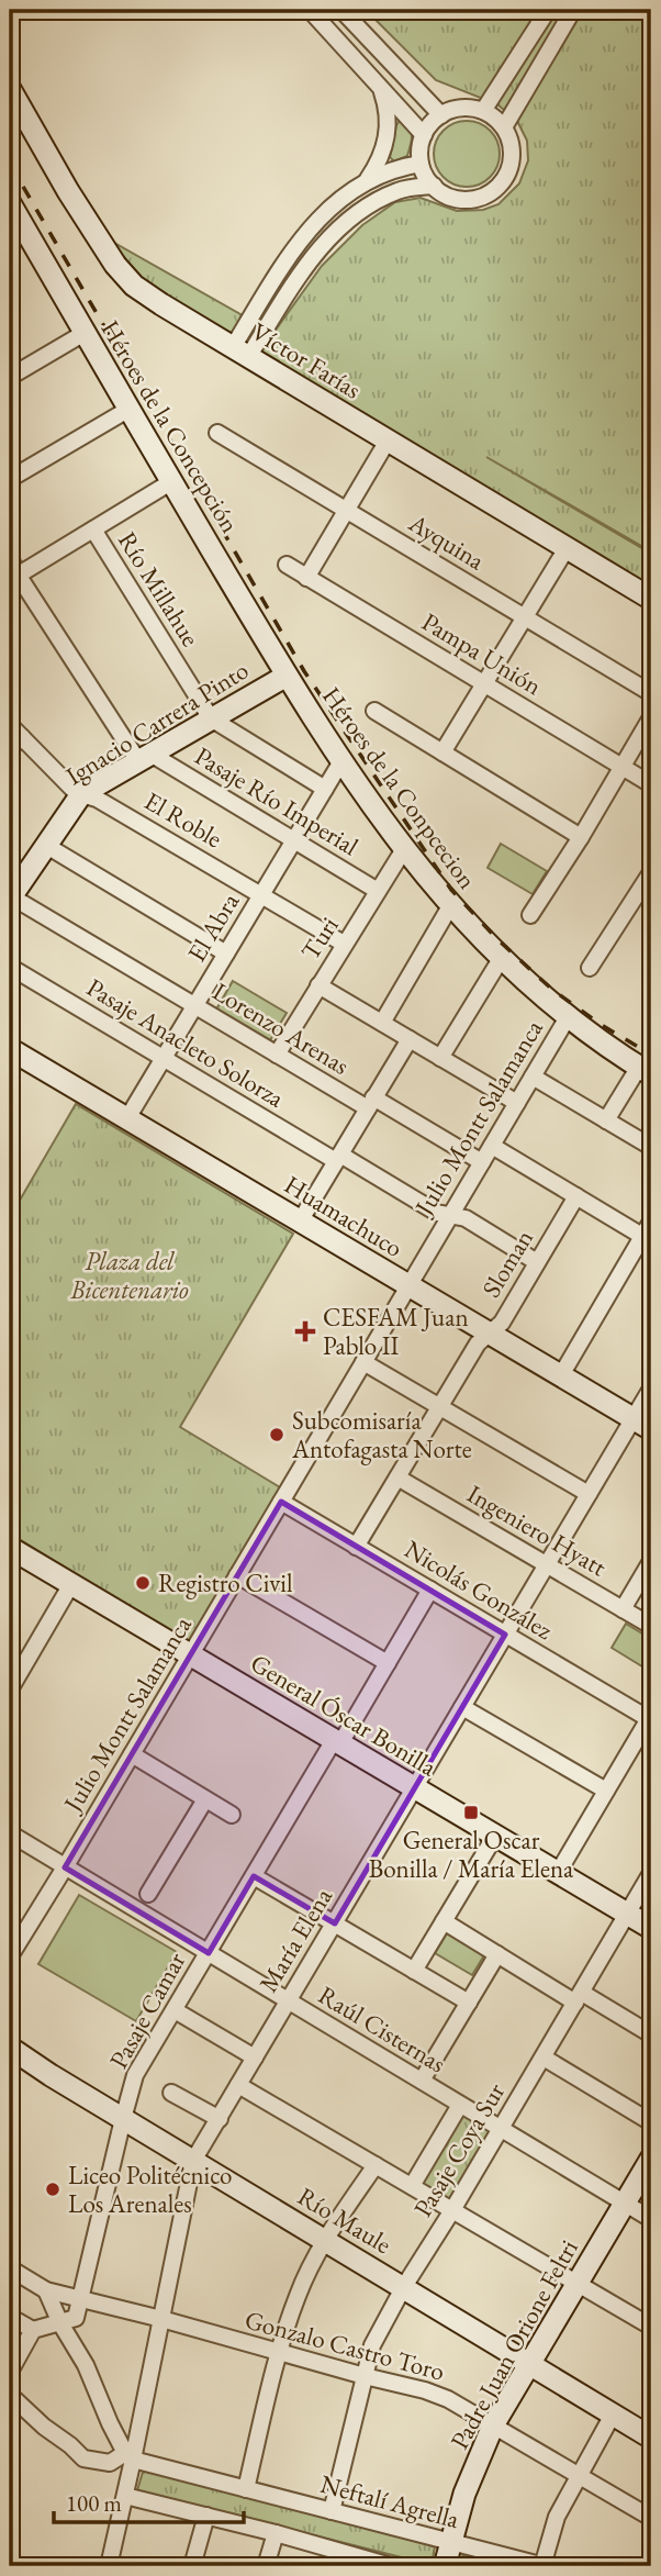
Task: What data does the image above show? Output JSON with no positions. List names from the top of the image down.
{
  "streets": {
    "street": [
      "Víctor Farías",
      "Héroes de la Concepción",
      "Ayquina",
      "Río Millahue",
      "Pampa Unión",
      "Ignacio Carrera Pinto",
      "Héroes de la Conpcecion",
      "Pasaje Río Imperial",
      "El Roble",
      "El Abra",
      "Turi",
      "Lorenzo Arenas",
      "Pasaje Anacleto Solorza",
      "Julio Montt Salamanca",
      "Huamachuco",
      "Sloman",
      "Ingeniero Hyatt",
      "Nicolás González",
      "General Óscar Bonilla",
      "María Elena",
      "Pasaje Camar",
      "Raúl Cisternas",
      "Pasaje Coya Sur",
      "Río Maule",
      "Padre Juan Orione Feltri",
      "Gonzalo Castro Toro",
      "Neftalí Agrella"
    ]
  },
  "crossings": [
    ["Héroes de la Concepción", "Ignacio Carrera Pinto"],
    ["Héroes de la Concepción", "Héroes de la Conpcecion"],
    ["Río Millahue", "Ignacio Carrera Pinto"],
    ["Río Millahue", "El Abra"],
    ["Ignacio Carrera Pinto", "Héroes de la Conpcecion"],
    ["Ignacio Carrera Pinto", "Pasaje Río Imperial"],
    ["Ignacio Carrera Pinto", "El Roble"],
    ["Ignacio Carrera Pinto", "Lorenzo Arenas"],
    ["Héroes de la Conpcecion", "El Abra"],
    ["Héroes de la Conpcecion", "Turi"],
    ["Héroes de la Conpcecion", "Julio Montt Salamanca"],
    ["Pasaje Río Imperial", "El Abra"],
    ["Pasaje Río Imperial", "Turi"],
    ["El Roble", "El Abra"],
    ["El Roble", "Turi"],
    ["El Abra", "Lorenzo Arenas"],
    ["El Abra", "Pasaje Anacleto Solorza"],
    ["El Abra", "Huamachuco"],
    ["Turi", "Lorenzo Arenas"],
    ["Lorenzo Arenas", "Julio Montt Salamanca"],
    ["Pasaje Anacleto Solorza", "Julio Montt Salamanca"],
    ["Pasaje Anacleto Solorza", "Sloman"],
    ["Julio Montt Salamanca", "Huamachuco"],
    ["Julio Montt Salamanca", "Nicolás González"],
    ["Julio Montt Salamanca", "General Óscar Bonilla"],
    ["Julio Montt Salamanca", "Raúl Cisternas"],
    ["Huamachuco", "Sloman"],
    ["Huamachuco", "María Elena"],
    ["Sloman", "Ingeniero Hyatt"],
    ["Sloman", "Nicolás González"],
    ["Ingeniero Hyatt", "María Elena"],
    ["Nicolás González", "María Elena"],
    ["Nicolás González", "Pasaje Camar"],
    ["General Óscar Bonilla", "María Elena"],
    ["General Óscar Bonilla", "Pasaje Camar"],
    ["General Óscar Bonilla", "Pasaje Coya Sur"],
    ["María Elena", "Raúl Cisternas"],
    ["María Elena", "Río Maule"],
    ["María Elena", "Gonzalo Castro Toro"],
    ["María Elena", "Neftalí Agrella"],
    ["Pasaje Camar", "Raúl Cisternas"],
    ["Pasaje Camar", "Río Maule"],
    ["Pasaje Camar", "Gonzalo Castro Toro"],
    ["Raúl Cisternas", "Pasaje Coya Sur"],
    ["Raúl Cisternas", "Padre Juan Orione Feltri"],
    ["Pasaje Coya Sur", "Río Maule"],
    ["Pasaje Coya Sur", "Gonzalo Castro Toro"],
    ["Pasaje Coya Sur", "Neftalí Agrella"],
    ["Río Maule", "Padre Juan Orione Feltri"],
    ["Padre Juan Orione Feltri", "Gonzalo Castro Toro"],
    ["Padre Juan Orione Feltri", "Neftalí Agrella"]
  ],
  "parks": ["Plaza del Bicentenario"],
  "places": {
    "health": ["CESFAM Juan Pablo II"],
    "other": ["Subcomisaría Antofagasta Norte", "Registro Civil", "Liceo Politécnico Los Arenales"],
    "transit": ["General Oscar Bonilla / María Elena"]
  },
  "scale_bar": "100 m"
}
